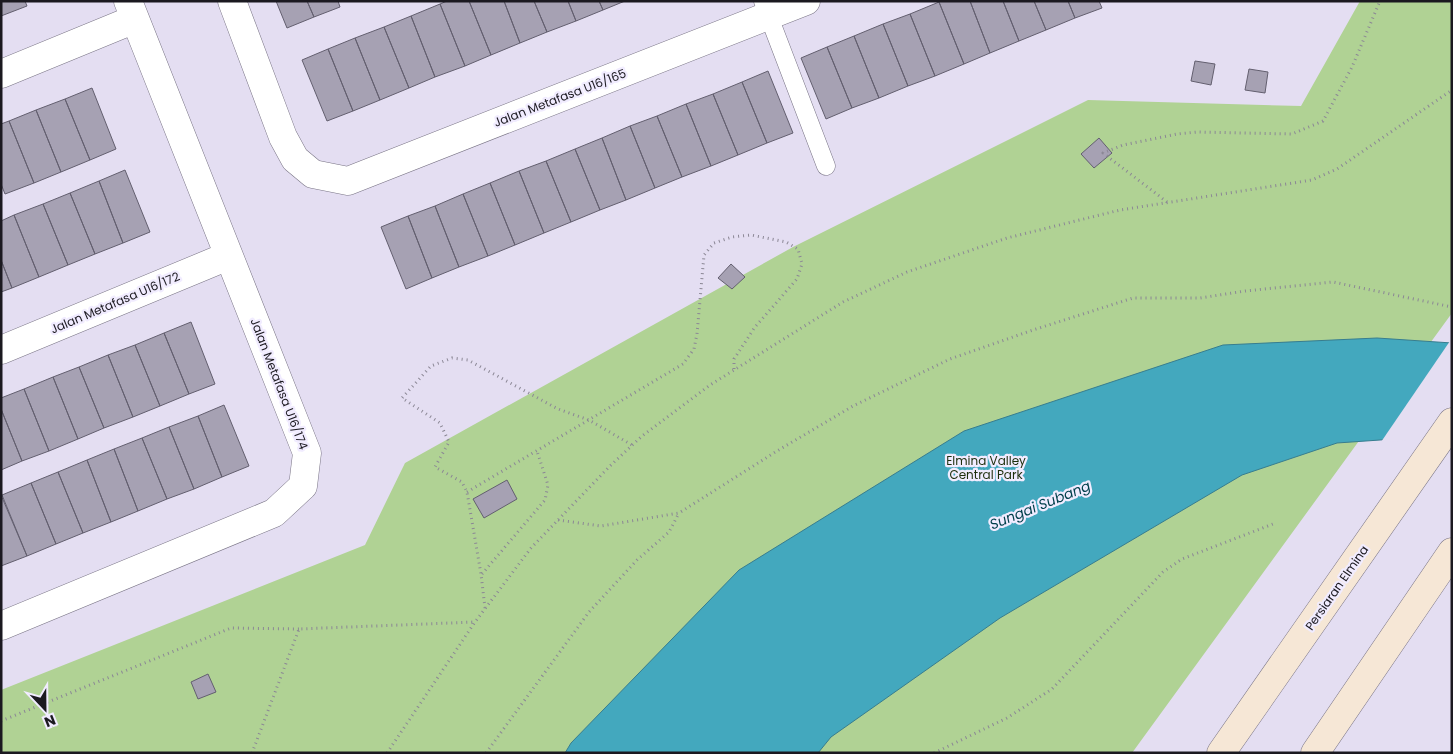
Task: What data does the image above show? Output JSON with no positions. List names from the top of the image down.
{
  "streets": {
    "main road": ["Persiaran Elmina"],
    "street": ["Jalan Metafasa U16/165", "Jalan Metafasa U16/172", "Jalan Metafasa U16/174"]
  },
  "crossings": [
    ["Jalan Metafasa U16/172", "Jalan Metafasa U16/174"]
  ],
  "water": ["Sungai Subang"],
  "parks": ["Elmina Valley Central Park"],
  "north": "bottom"
}
